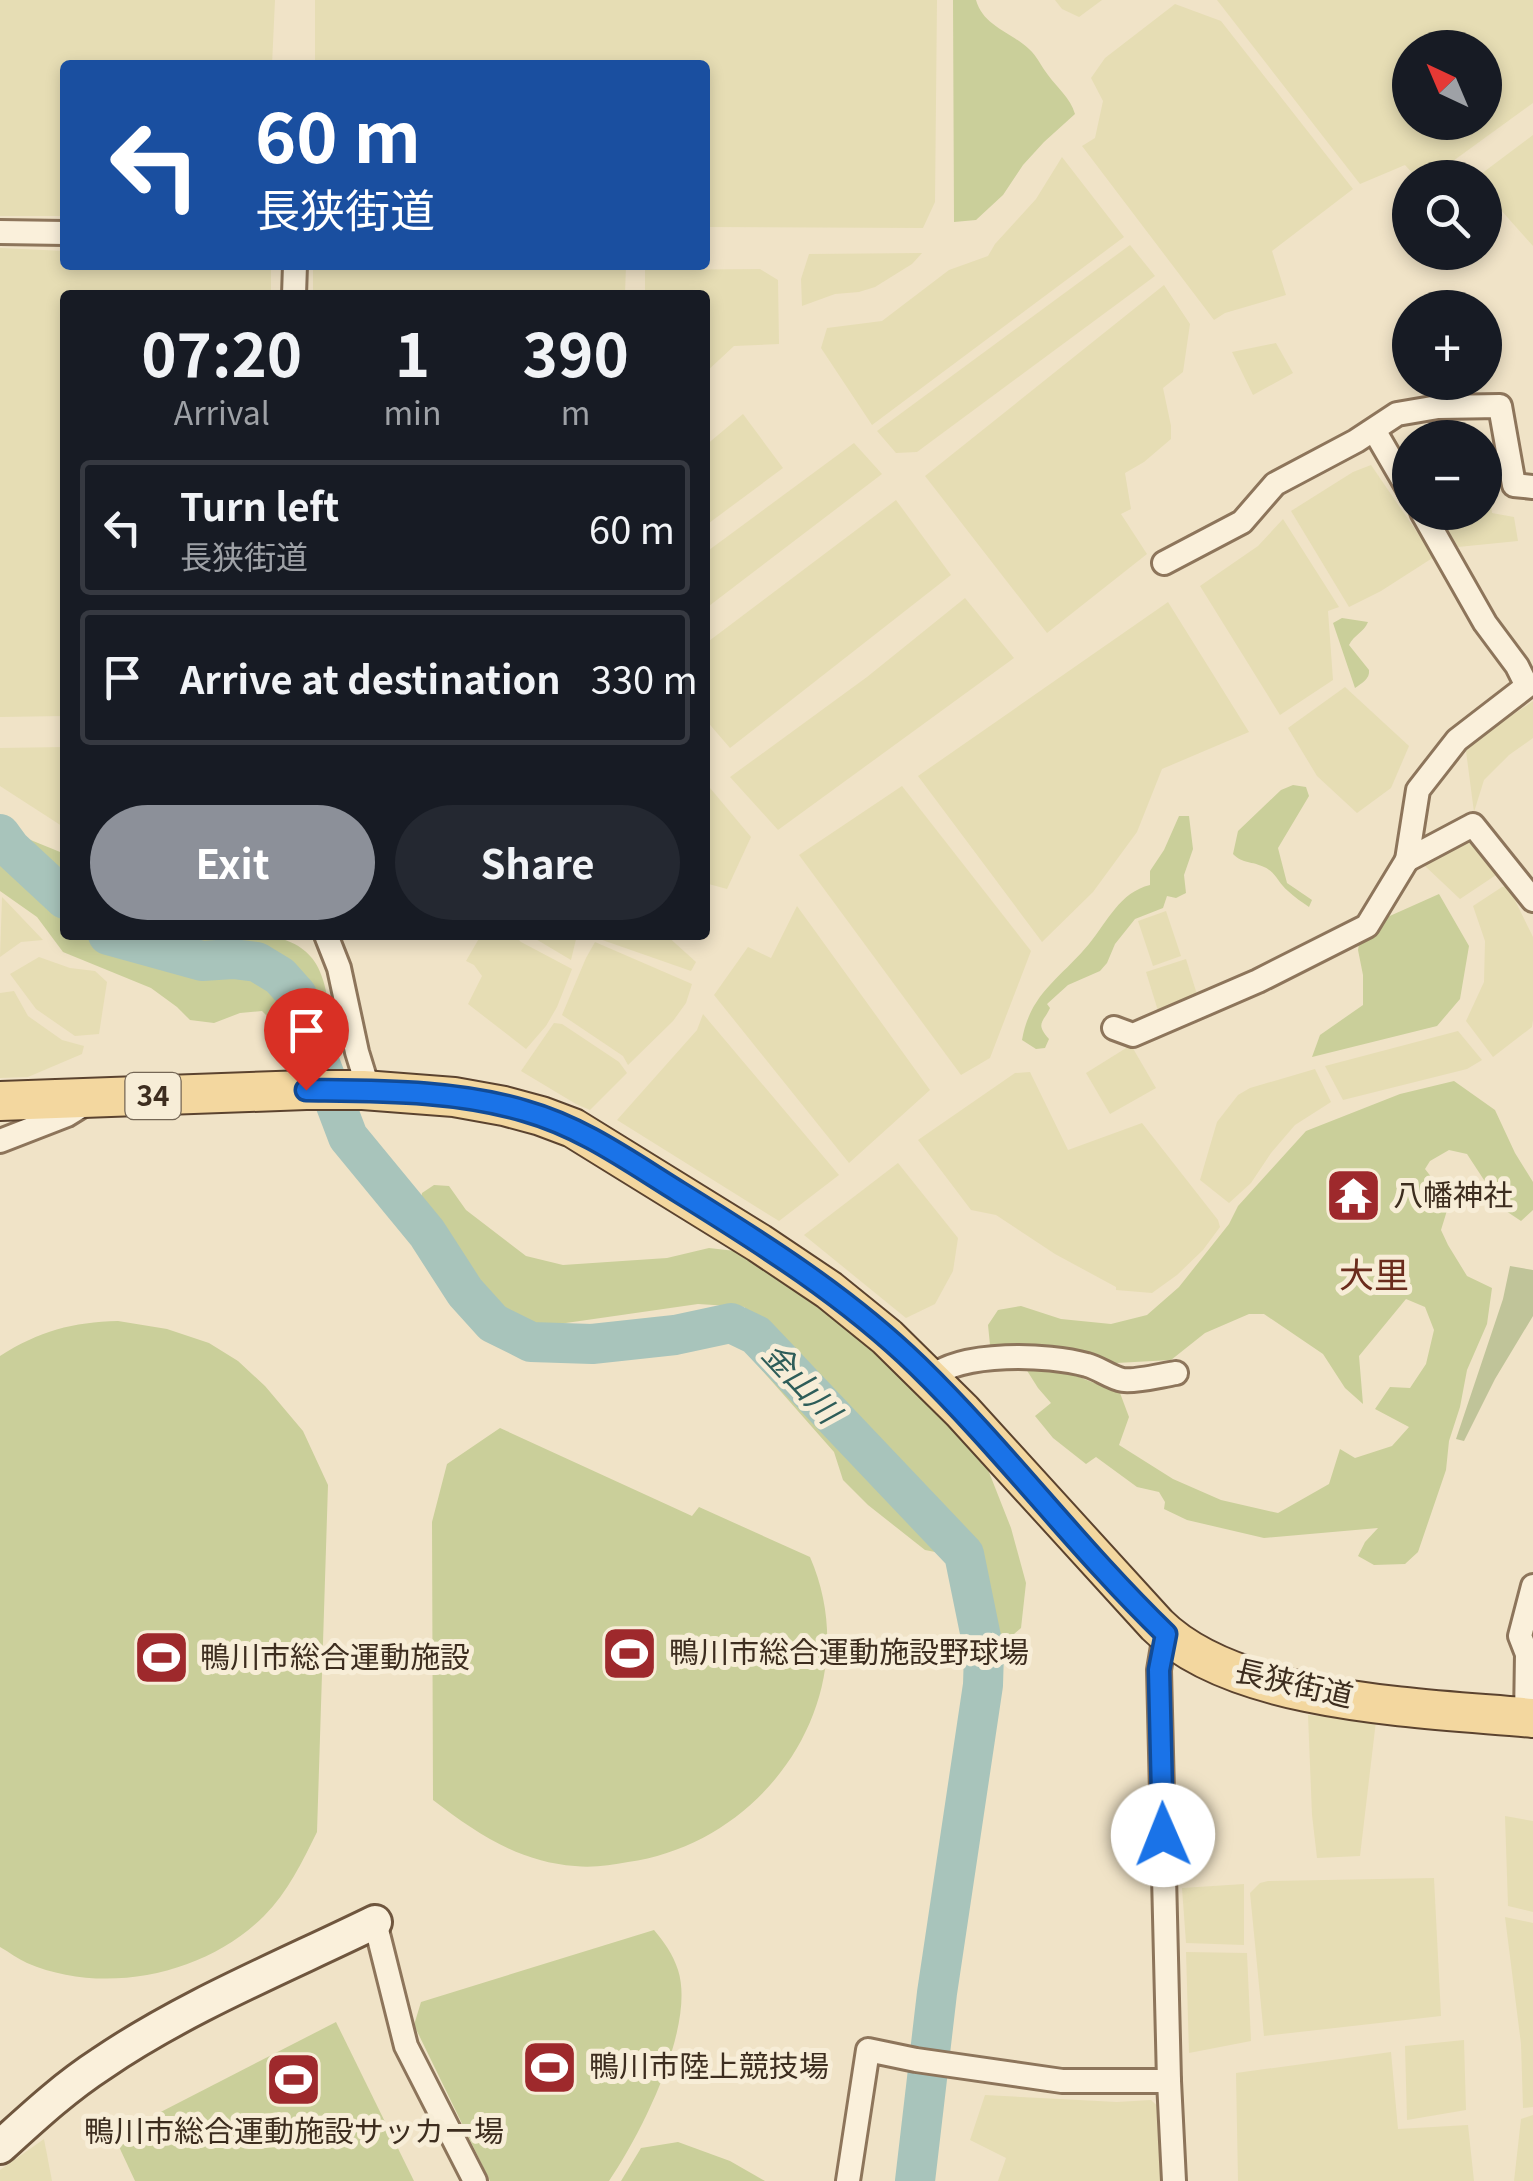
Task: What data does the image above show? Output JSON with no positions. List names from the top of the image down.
{
  "streets": {
    "main road": ["34", "長狭街道"]
  },
  "districts": ["大里"],
  "water": ["金山川"],
  "places": {
    "temple": ["八幡神社"],
    "sports": [
      "鴨川市総合運動施設野球場",
      "鴨川市総合運動施設",
      "鴨川市陸上競技場",
      "鴨川市総合運動施設サッカー場"
    ]
  },
  "north": "top left",
  "page": {
    "map_buttons": ["+", "−"],
    "turn": ["60 m", "長狭街道"],
    "eta": [
      "07:20",
      "Arrival",
      "1",
      "min",
      "390",
      "m"
    ],
    "list": [
      {
        "name": "Turn left",
        "note": "長狭街道",
        "value": "60 m"
      },
      {
        "name": "Arrive at destination",
        "value": "330 m"
      }
    ],
    "buttons": ["Exit", "Share"]
  }
}
